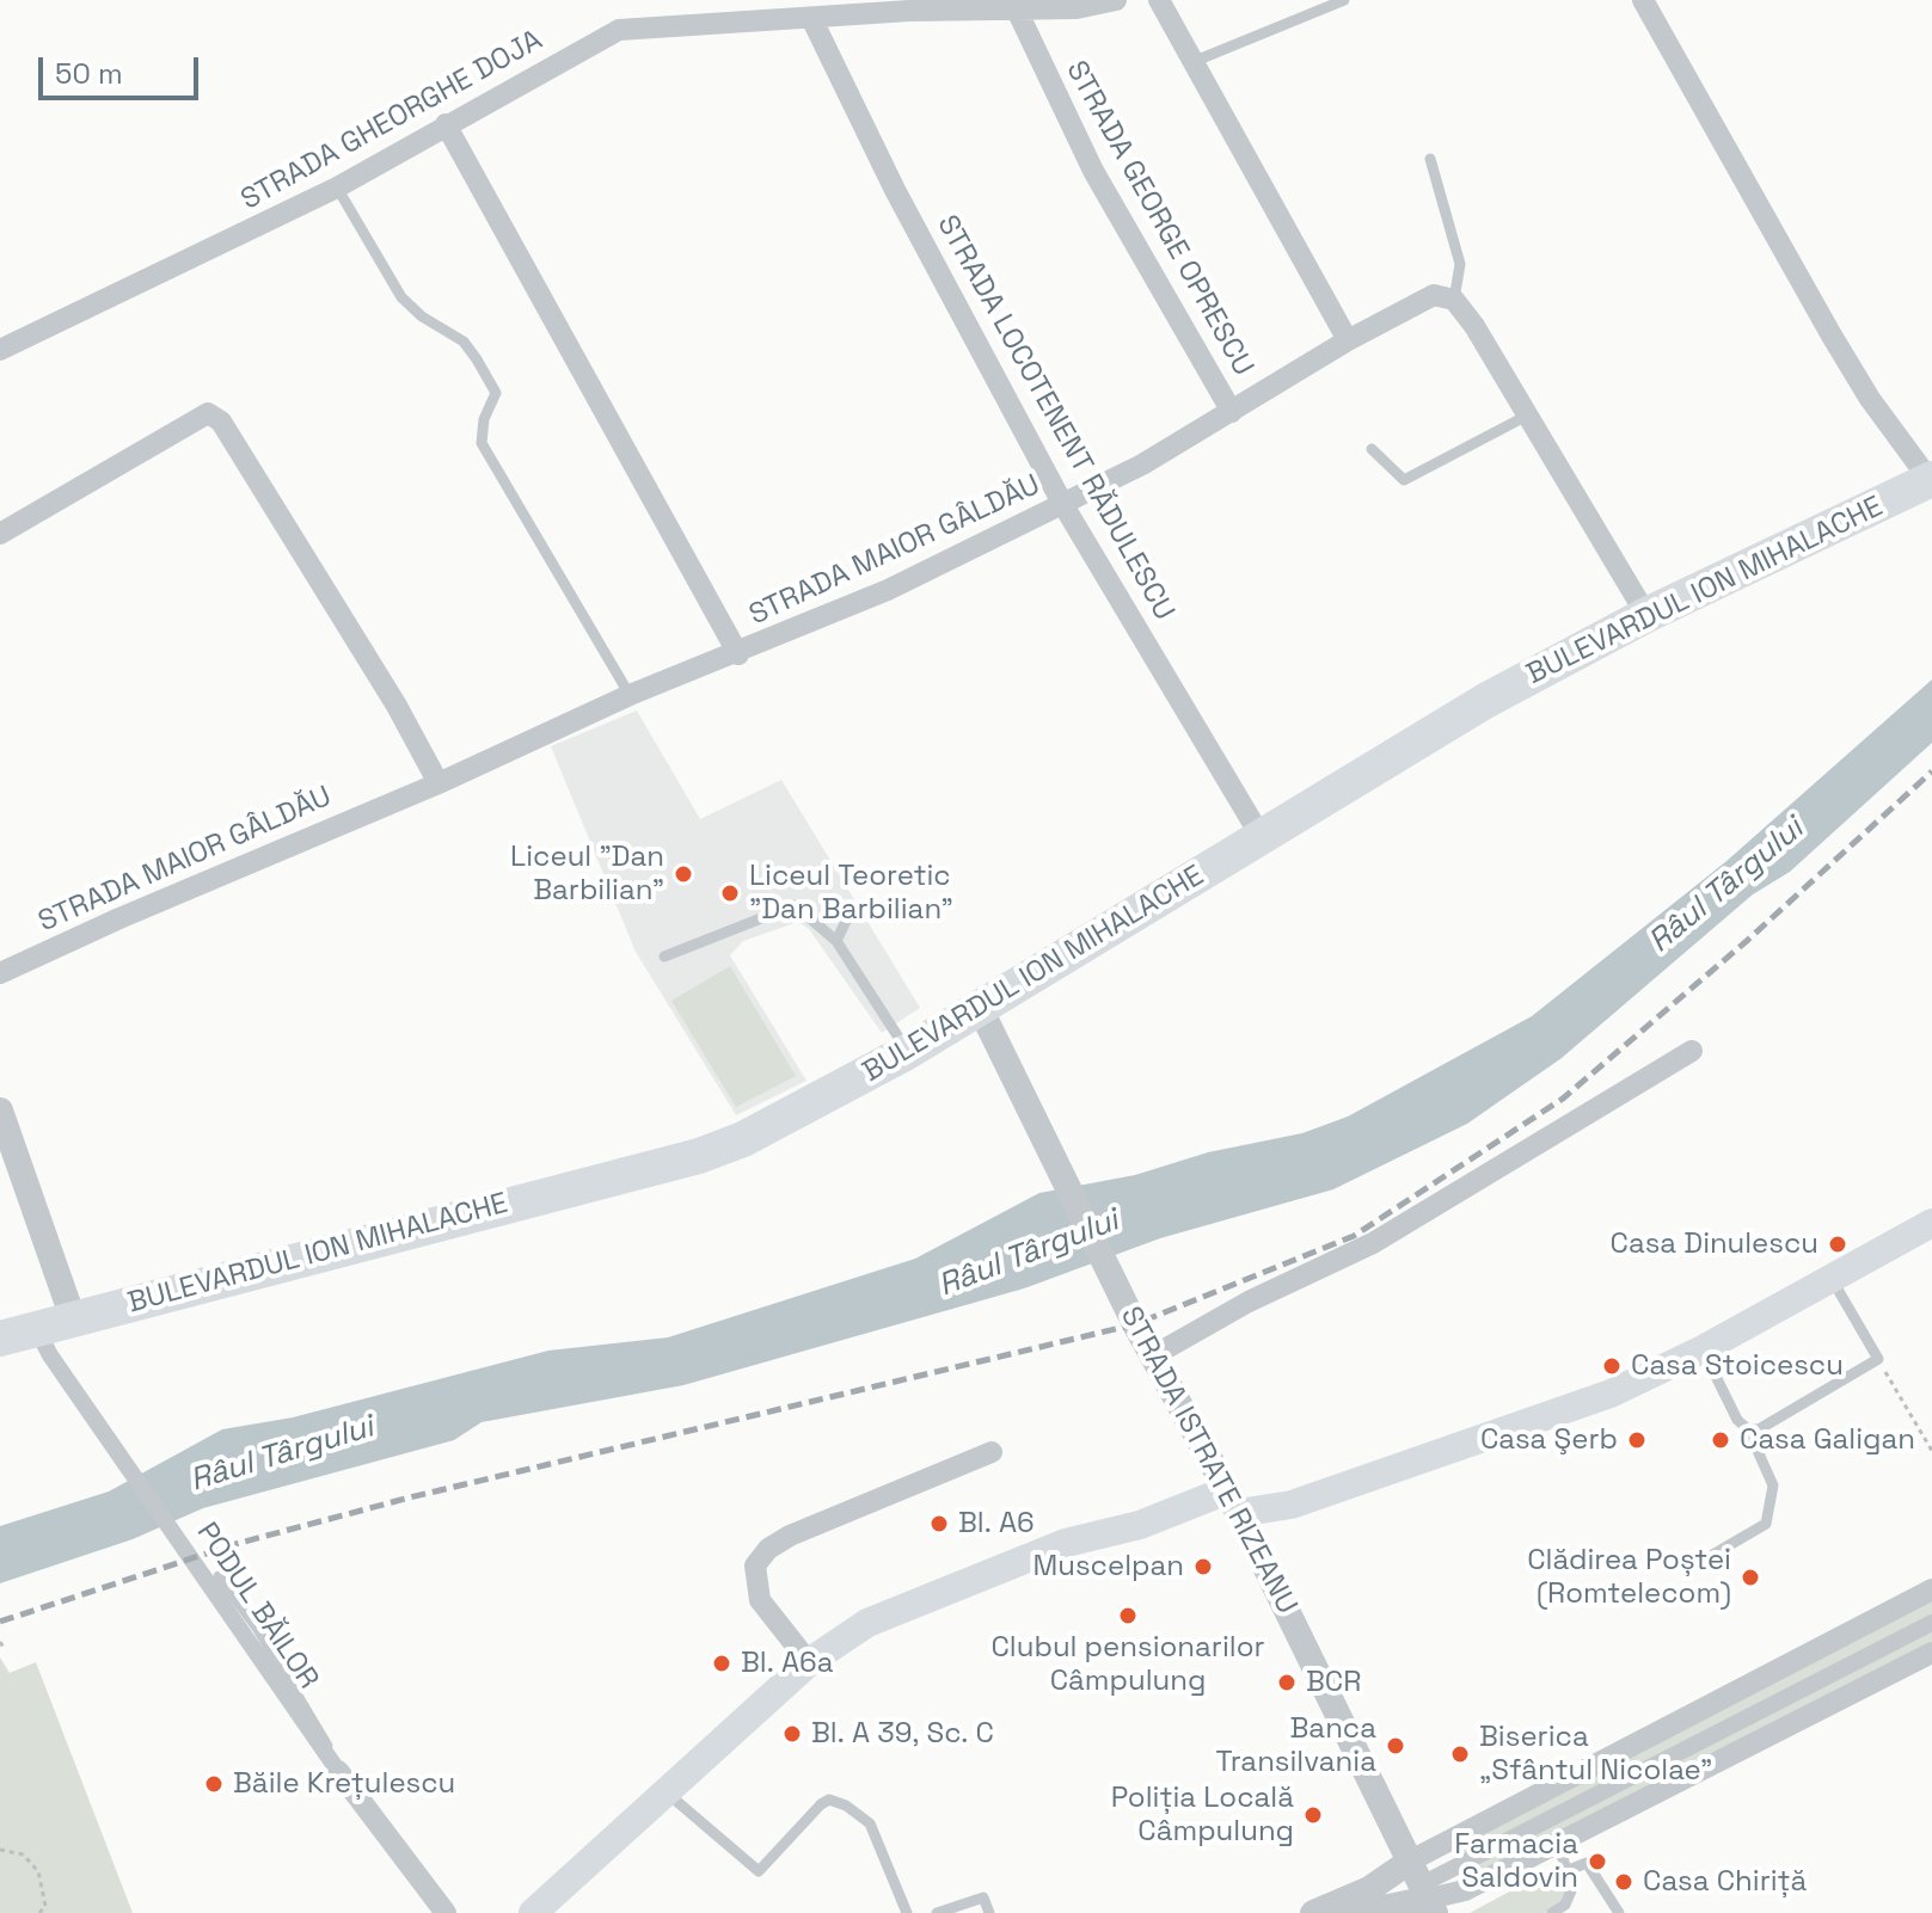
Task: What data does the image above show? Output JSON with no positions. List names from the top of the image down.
{
  "streets": {
    "highway": ["BULEVARDUL ION MIHALACHE"],
    "street": [
      "STRADA GHEORGHE DOJA",
      "STRADA GEORGE OPRESCU",
      "STRADA LOCOTENENT RĂDULESCU",
      "STRADA MAIOR GÂLDĂU",
      "STRADA ISTRATE RIZEANU",
      "PODUL BĂILOR"
    ]
  },
  "crossings": [
    ["STRADA GHEORGHE DOJA", "STRADA GEORGE OPRESCU"],
    ["STRADA GHEORGHE DOJA", "STRADA LOCOTENENT RĂDULESCU"],
    ["STRADA GEORGE OPRESCU", "STRADA MAIOR GÂLDĂU"],
    ["STRADA LOCOTENENT RĂDULESCU", "STRADA MAIOR GÂLDĂU"],
    ["STRADA LOCOTENENT RĂDULESCU", "BULEVARDUL ION MIHALACHE"],
    ["BULEVARDUL ION MIHALACHE", "STRADA ISTRATE RIZEANU"],
    ["BULEVARDUL ION MIHALACHE", "PODUL BĂILOR"]
  ],
  "water": ["Râul Târgului"],
  "places": [
    "Liceul ”Dan Barbilian”",
    "Liceul Teoretic ”Dan Barbilian”",
    "Casa Dinulescu",
    "Casa Stoicescu",
    "Casa Şerb",
    "Casa Galigan",
    "Bl. A6",
    "Muscelpan",
    "Clădirea Poștei (Romtelecom)",
    "Clubul pensionarilor Câmpulung",
    "Bl. A6a",
    "BCR",
    "Bl. A 39, Sc. C",
    "Banca Transilvania",
    "Biserica „Sfântul Nicolae”",
    "Băile Krețulescu",
    "Poliția Locală Câmpulung",
    "Farmacia Saldovin",
    "Casa Chiriță"
  ],
  "scale_bar": "50 m"
}
